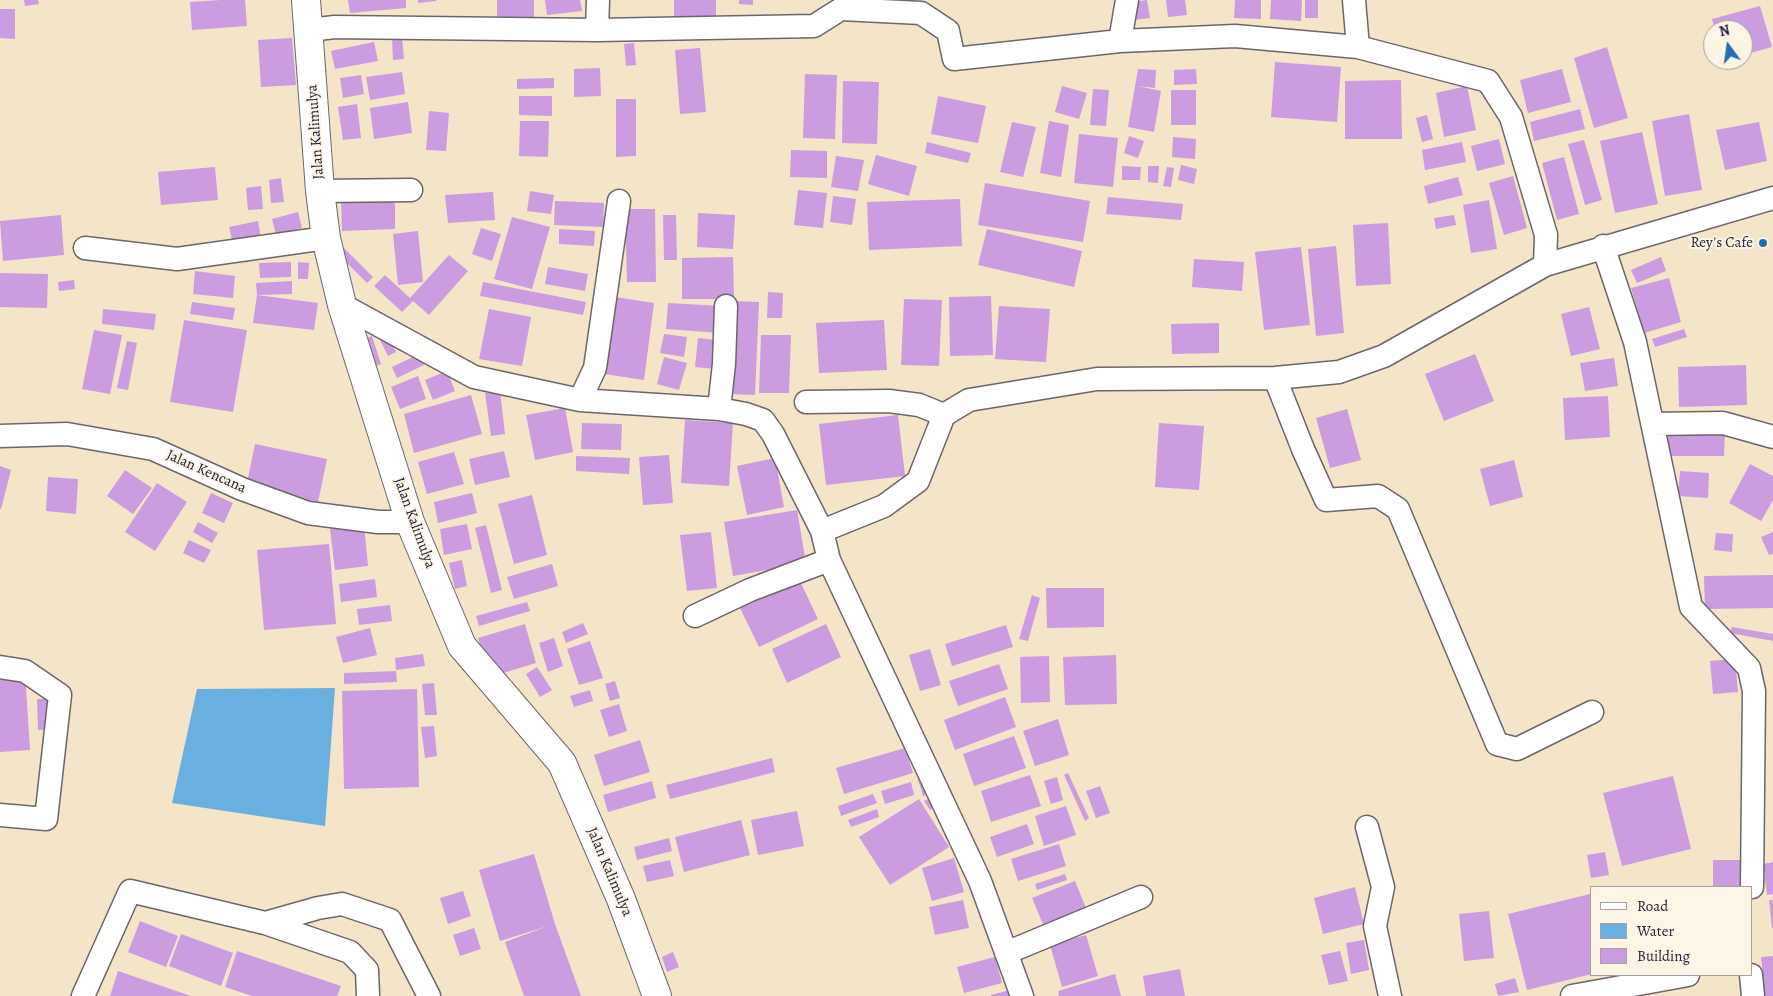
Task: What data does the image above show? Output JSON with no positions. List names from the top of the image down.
{
  "streets": {
    "street": ["Jalan Kalimulya", "Jalan Kencana"]
  },
  "crossings": [
    ["Jalan Kalimulya", "Jalan Kencana"]
  ],
  "places": ["Rey's Cafe"],
  "legend": ["Road", "Water", "Building"],
  "north": "top"
}
